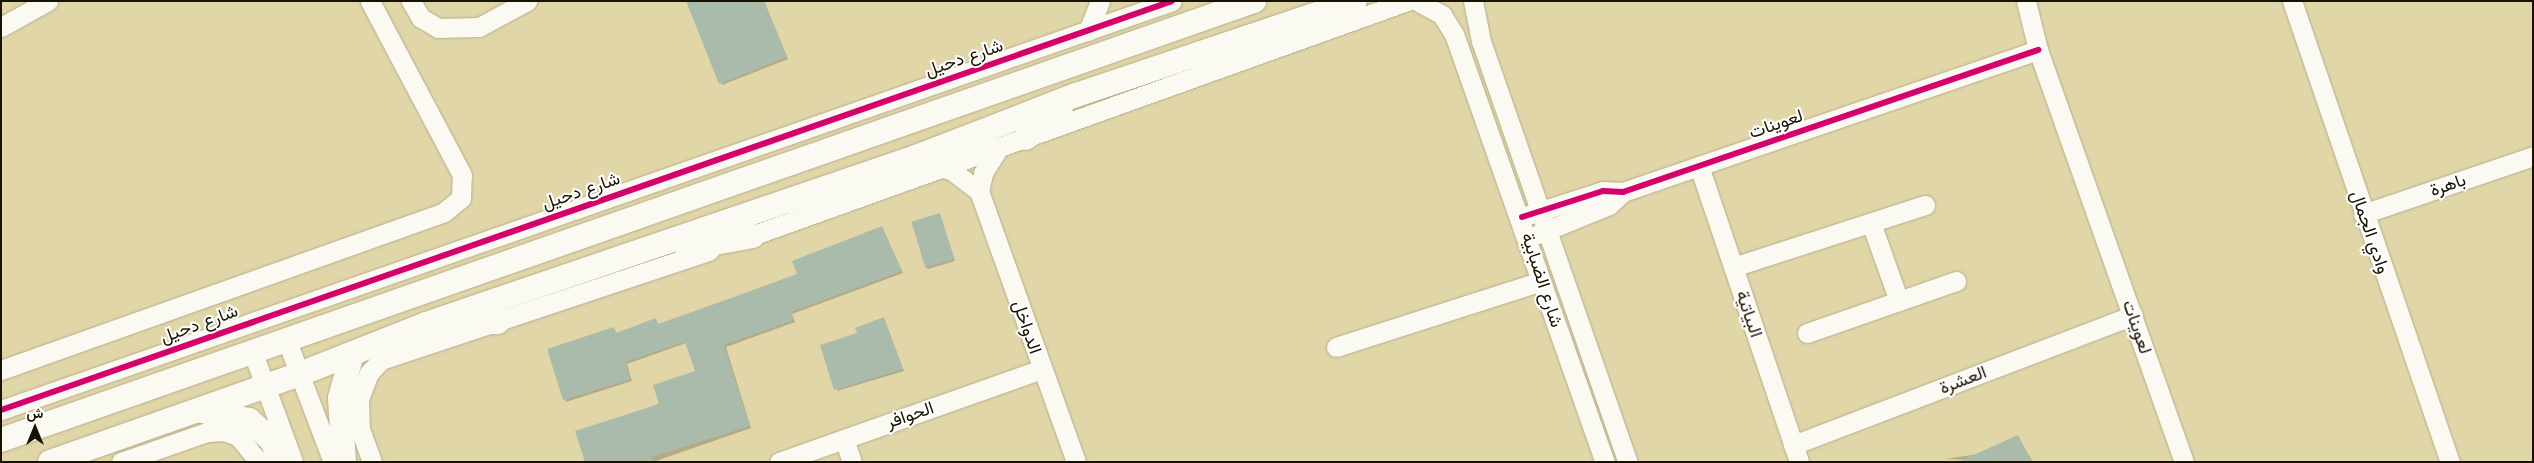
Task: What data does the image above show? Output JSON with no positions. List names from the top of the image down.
{
  "streets": {
    "street": [
      "شارع دحيل",
      "لعوينات",
      "باهرة",
      "وادي الجمال",
      "شارع الضبابية",
      "البياتية",
      "الدواخل",
      "العشرة",
      "الحوافر"
    ]
  },
  "crossings": [
    ["لعوينات", "شارع الضبابية"],
    ["لعوينات", "البياتية"],
    ["لعوينات", "العشرة"],
    ["باهرة", "وادي الجمال"],
    ["البياتية", "العشرة"],
    ["الدواخل", "الحوافر"]
  ],
  "north": "top"
}
